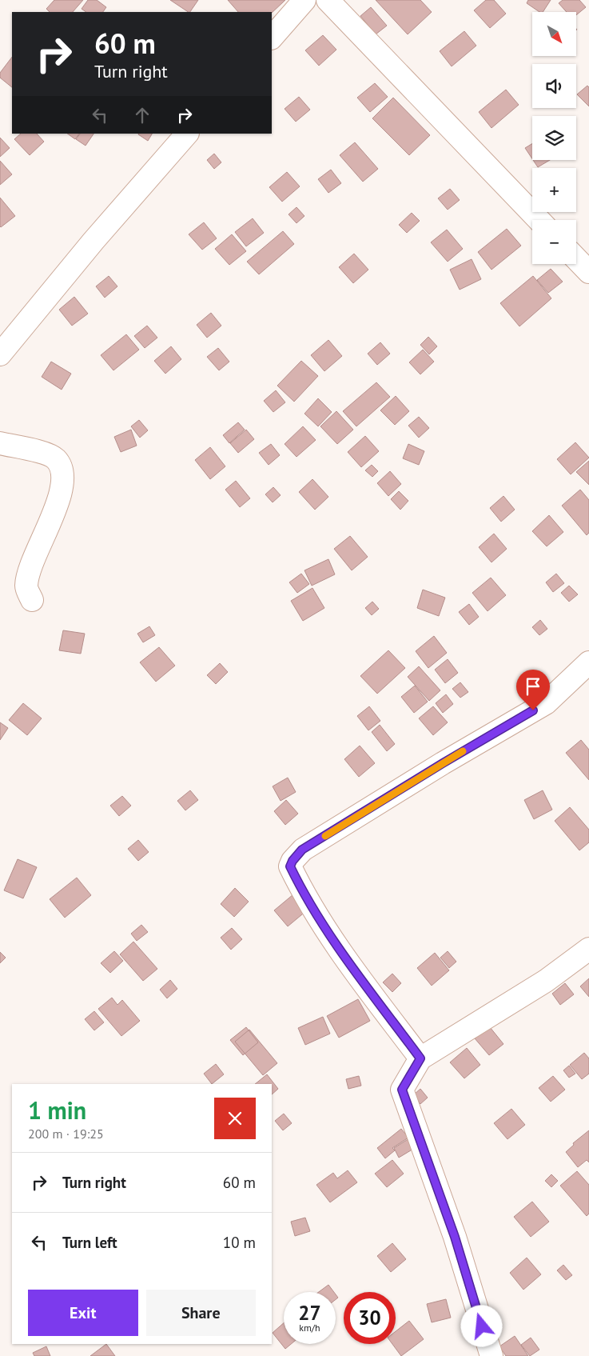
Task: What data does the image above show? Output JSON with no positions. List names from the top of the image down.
{
  "north": "bottom right",
  "page": {
    "map_buttons": ["+", "−"],
    "turn": ["60 m", "Turn right"],
    "heading": ["1 min", "200 m · 19:25"],
    "list": [
      {
        "name": "Turn right",
        "value": "60 m"
      },
      {
        "name": "Turn left",
        "value": "10 m"
      }
    ],
    "buttons": ["Exit", "Share"],
    "speed": "27 km/h",
    "limit": "30"
  }
}
